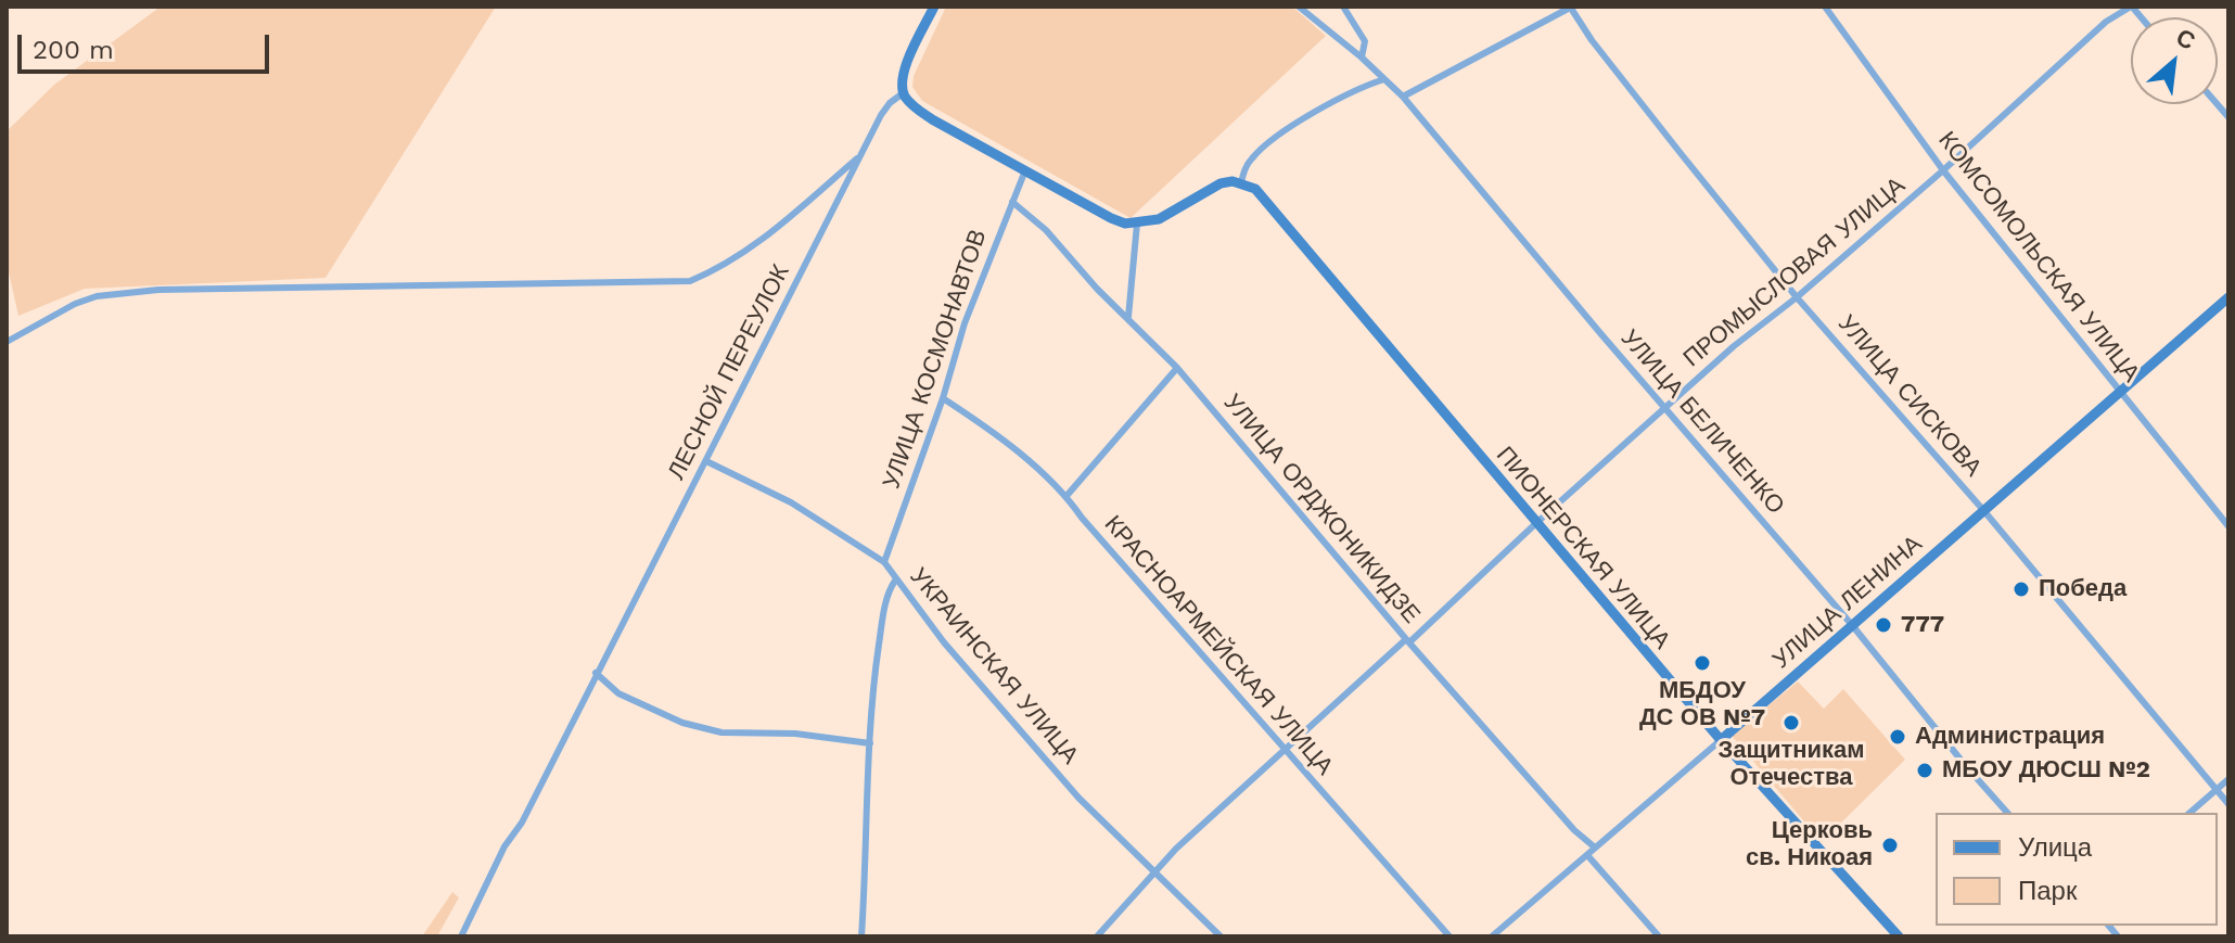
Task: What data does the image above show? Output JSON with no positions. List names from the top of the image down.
{
  "streets": {
    "street": [
      "КОМСОМОЛЬСКАЯ УЛИЦА",
      "ПРОМЫСЛОВАЯ УЛИЦА",
      "УЛИЦА КОСМОНАВТОВ",
      "ЛЕСНОЙ ПЕРЕУЛОК",
      "УЛИЦА СИСКОВА",
      "УЛИЦА БЕЛИЧЕНКО",
      "УЛИЦА ОРДЖОНИКИДЗЕ",
      "ПИОНЕРСКАЯ УЛИЦА",
      "УЛИЦА ЛЕНИНА",
      "КРАСНОАРМЕЙСКАЯ УЛИЦА",
      "УКРАИНСКАЯ УЛИЦА"
    ]
  },
  "crossings": [
    ["КОМСОМОЛЬСКАЯ УЛИЦА", "ПРОМЫСЛОВАЯ УЛИЦА"],
    ["КОМСОМОЛЬСКАЯ УЛИЦА", "УЛИЦА ЛЕНИНА"],
    ["ПРОМЫСЛОВАЯ УЛИЦА", "УЛИЦА СИСКОВА"],
    ["ПРОМЫСЛОВАЯ УЛИЦА", "УЛИЦА БЕЛИЧЕНКО"],
    ["ПРОМЫСЛОВАЯ УЛИЦА", "УЛИЦА ОРДЖОНИКИДЗЕ"],
    ["ПРОМЫСЛОВАЯ УЛИЦА", "ПИОНЕРСКАЯ УЛИЦА"],
    ["ПРОМЫСЛОВАЯ УЛИЦА", "КРАСНОАРМЕЙСКАЯ УЛИЦА"],
    ["ПРОМЫСЛОВАЯ УЛИЦА", "УКРАИНСКАЯ УЛИЦА"],
    ["УЛИЦА КОСМОНАВТОВ", "УЛИЦА ОРДЖОНИКИДЗЕ"],
    ["УЛИЦА КОСМОНАВТОВ", "КРАСНОАРМЕЙСКАЯ УЛИЦА"],
    ["УЛИЦА КОСМОНАВТОВ", "УКРАИНСКАЯ УЛИЦА"],
    ["ЛЕСНОЙ ПЕРЕУЛОК", "УКРАИНСКАЯ УЛИЦА"],
    ["УЛИЦА СИСКОВА", "УЛИЦА ЛЕНИНА"],
    ["УЛИЦА БЕЛИЧЕНКО", "УЛИЦА ЛЕНИНА"],
    ["УЛИЦА ОРДЖОНИКИДЗЕ", "УЛИЦА ЛЕНИНА"],
    ["ПИОНЕРСКАЯ УЛИЦА", "УЛИЦА ЛЕНИНА"]
  ],
  "places": [
    "Победа",
    "777",
    "МБДОУ ДС ОВ №7",
    "Защитникам Отечества",
    "Администрация",
    "МБОУ ДЮСШ №2",
    "Церковь св. Никоая"
  ],
  "legend": ["Улица", "Парк"],
  "scale_bar": "200 m",
  "north": "top right"
}
